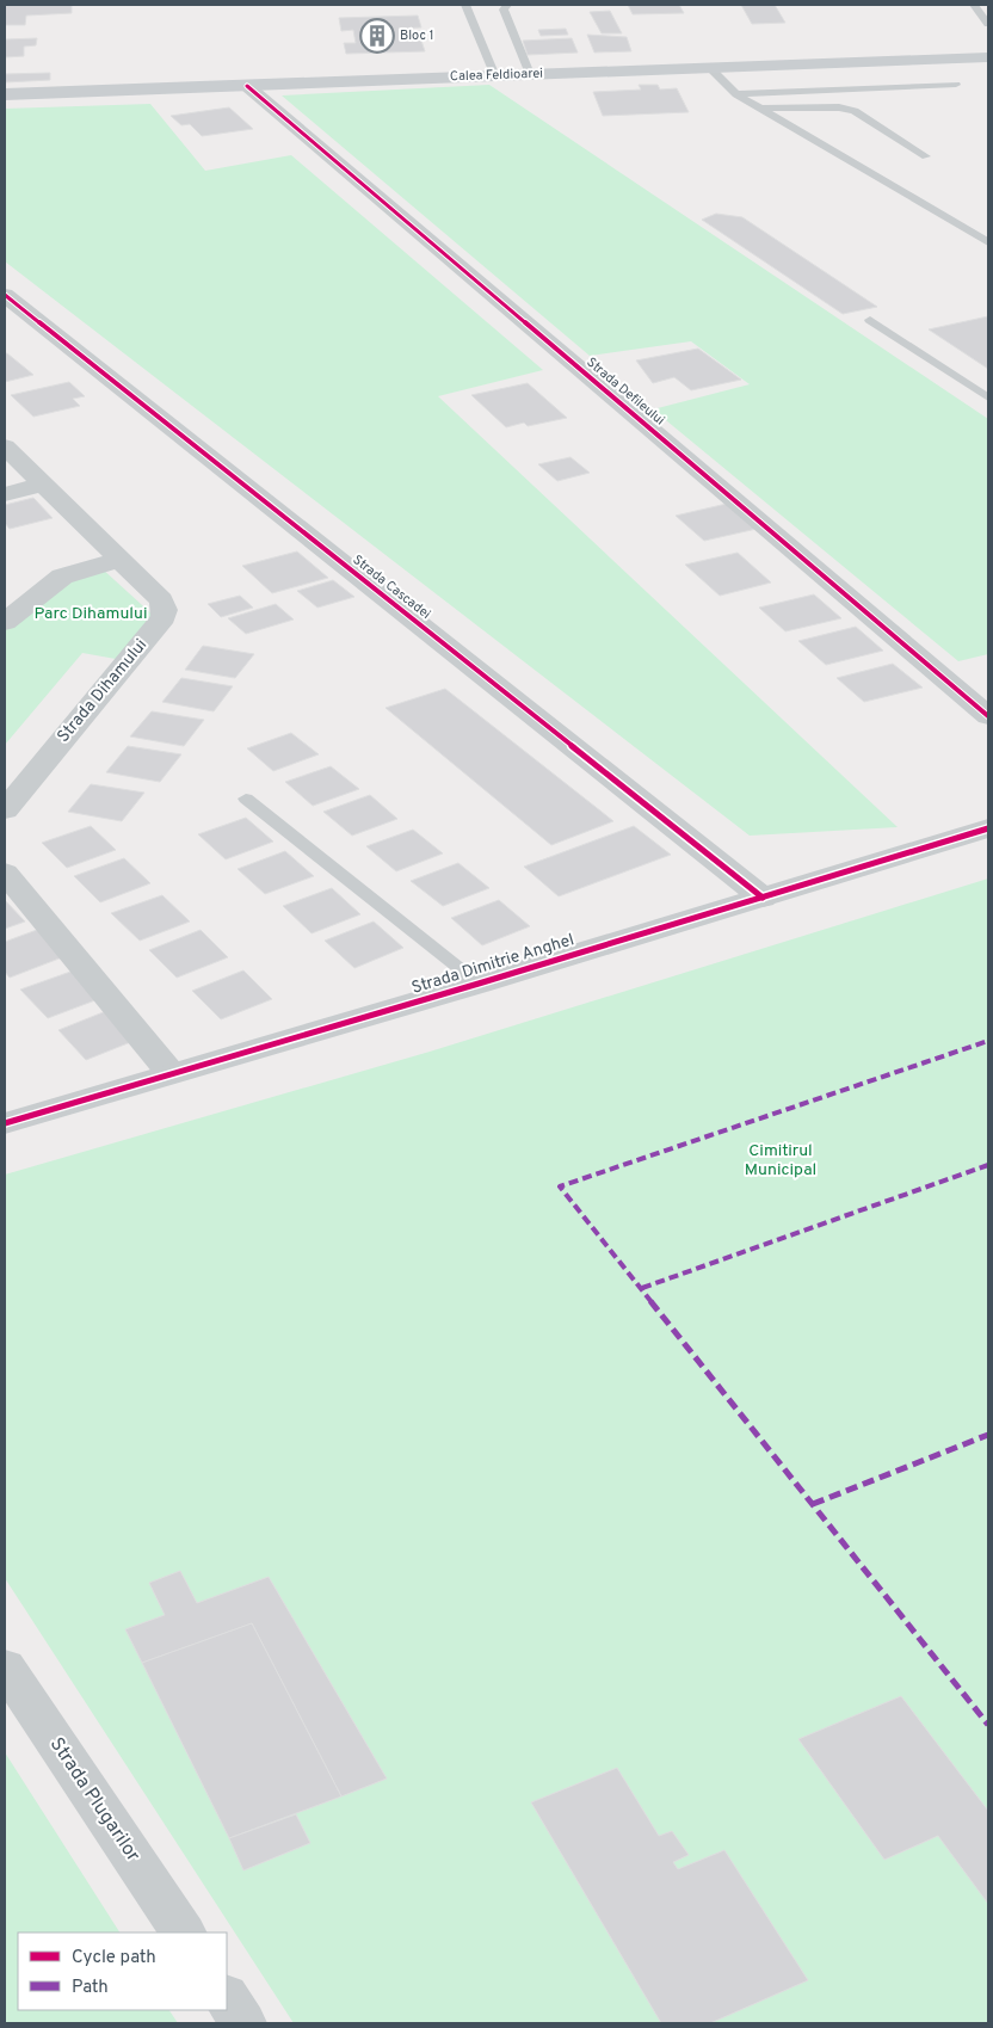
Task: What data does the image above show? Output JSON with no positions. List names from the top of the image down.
{
  "streets": {
    "main road": ["Calea Feldioarei"],
    "street": [
      "Strada Defileului",
      "Strada Cascadei",
      "Strada Dihamului",
      "Strada Dimitrie Anghel",
      "Strada Plugarilor"
    ]
  },
  "crossings": [
    ["Calea Feldioarei", "Strada Defileului"],
    ["Strada Cascadei", "Strada Dimitrie Anghel"]
  ],
  "parks": ["Parc Dihamului", "Cimitirul Municipal"],
  "places": {
    "building": ["Bloc 1"]
  },
  "legend": ["Cycle path", "Path"]
}
